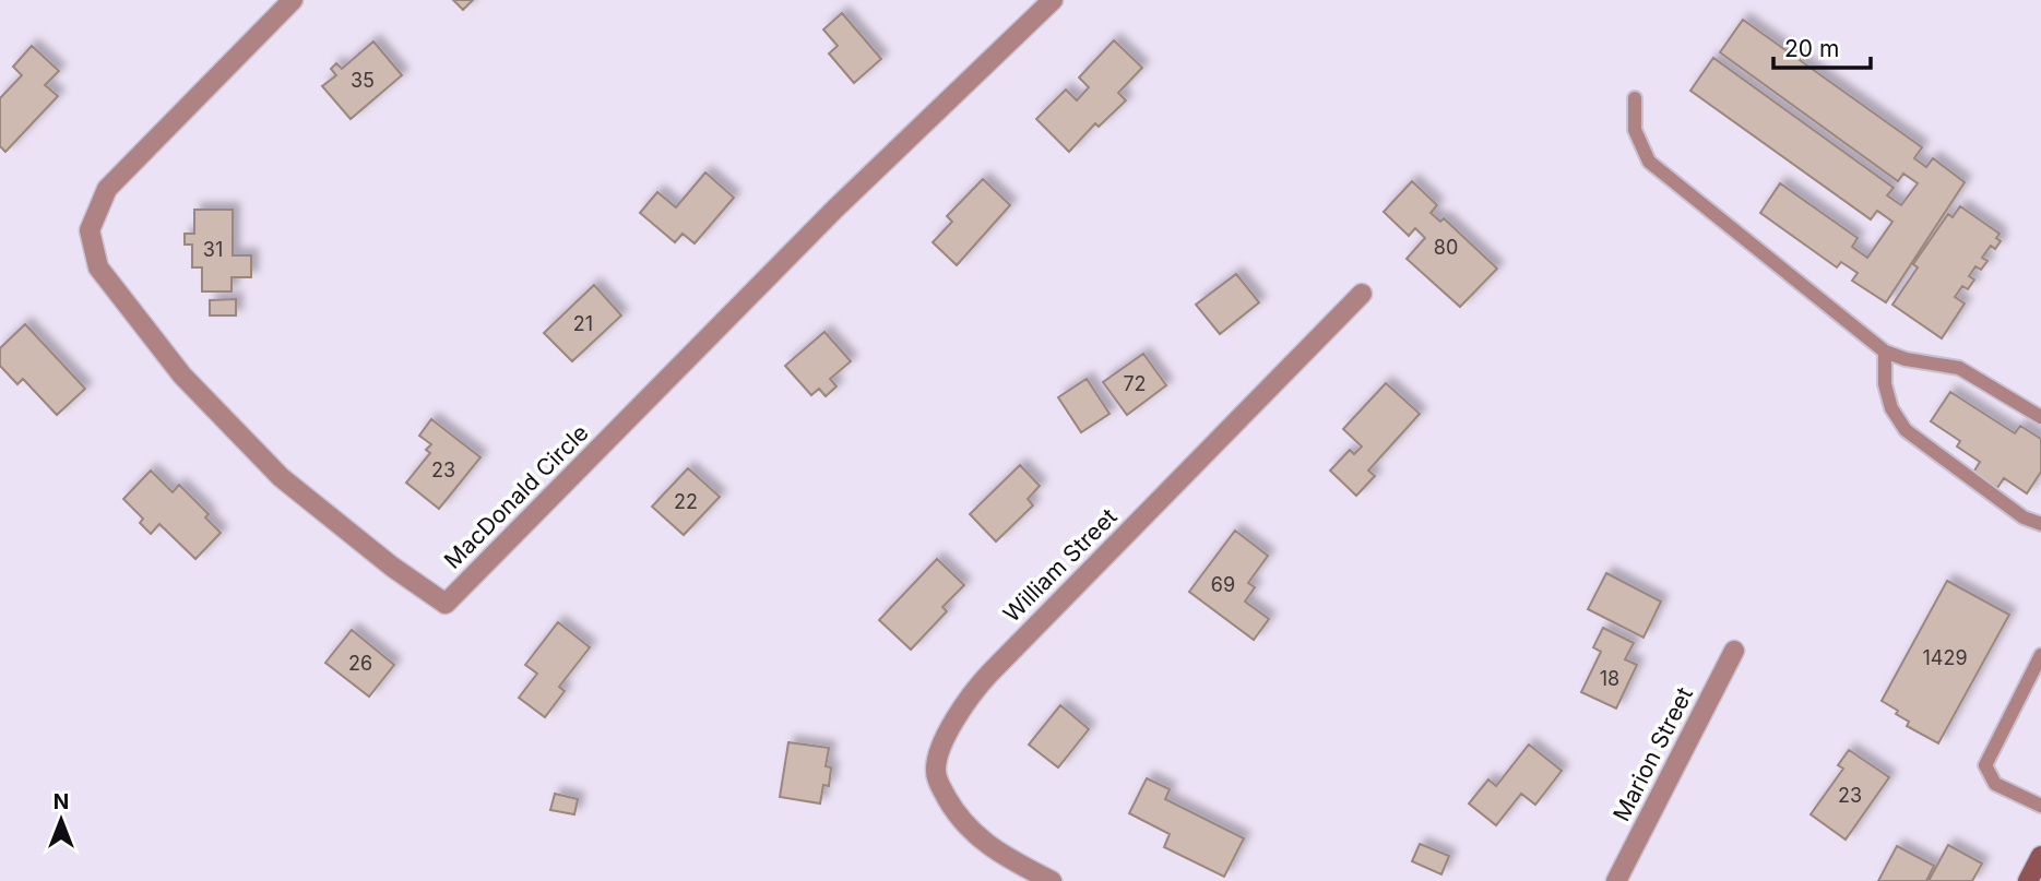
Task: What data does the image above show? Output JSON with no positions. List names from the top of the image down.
{
  "streets": {
    "street": ["MacDonald Circle", "William Street", "Marion Street"]
  },
  "house_numbers": [
    "35",
    "80",
    "31",
    "21",
    "72",
    "23",
    "22",
    "69",
    "1429",
    "26",
    "18",
    "23"
  ],
  "scale_bar": "20 m",
  "north": "top"
}
